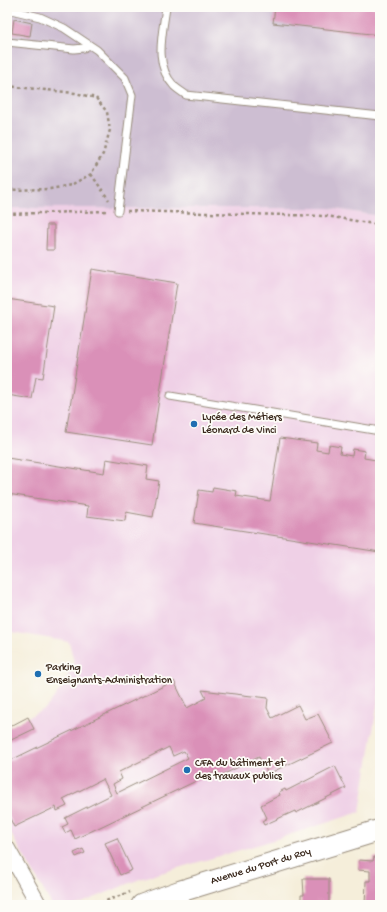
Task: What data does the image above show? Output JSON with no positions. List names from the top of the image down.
{
  "streets": {
    "street": ["Avenue du Port du Roy"]
  },
  "places": ["Lycée des Métiers Léonard de Vinci", "Parking Enseignants-Administration", "CFA du bâtiment et des travaux publics"]
}
